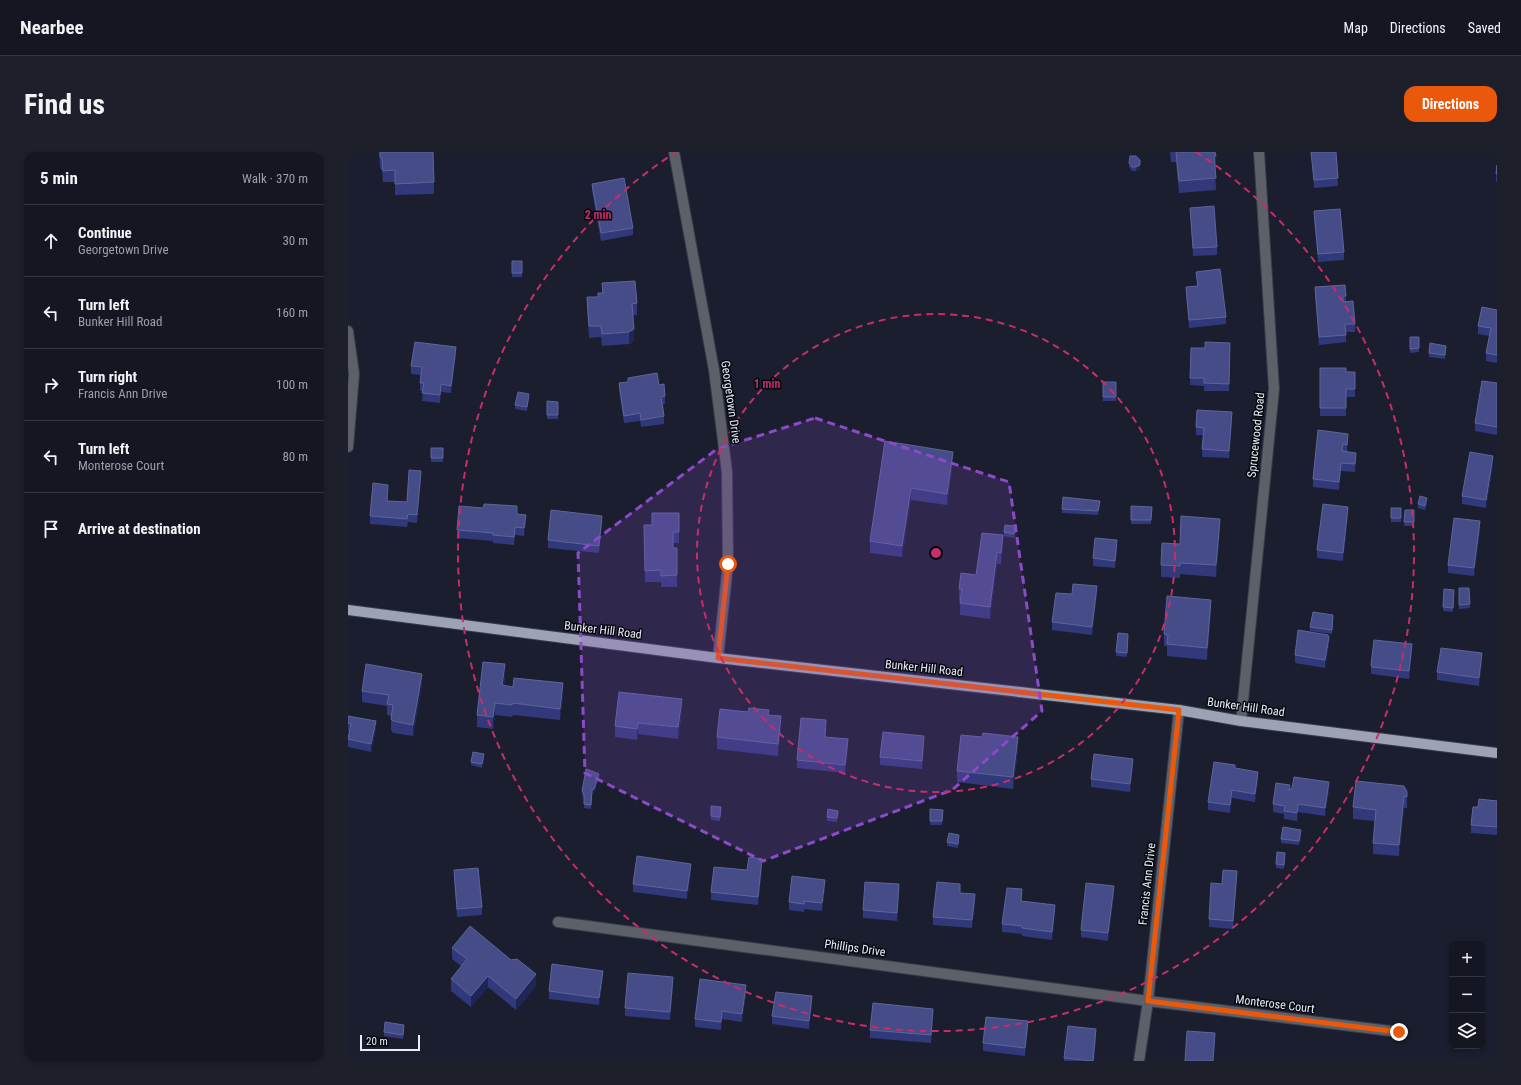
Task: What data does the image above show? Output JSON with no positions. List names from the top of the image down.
{
  "streets": {
    "main road": ["Bunker Hill Road"],
    "street": [
      "Georgetown Drive",
      "Sprucewood Road",
      "Francis Ann Drive",
      "Phillips Drive",
      "Monterose Court"
    ]
  },
  "crossings": [
    ["Georgetown Drive", "Bunker Hill Road"],
    ["Sprucewood Road", "Bunker Hill Road"],
    ["Bunker Hill Road", "Francis Ann Drive"],
    ["Francis Ann Drive", "Phillips Drive"],
    ["Francis Ann Drive", "Monterose Court"],
    ["Phillips Drive", "Monterose Court"]
  ],
  "scale_bar": "20 m",
  "page": {
    "header": "Nearbee",
    "nav": ["Map", "Directions", "Saved"],
    "buttons": "Directions",
    "title": "Find us",
    "heading": ["5 min", "Walk · 370 m"],
    "list": [
      ["Continue", "Georgetown Drive", "30 m"],
      ["Turn left", "Bunker Hill Road", "160 m"],
      ["Turn right", "Francis Ann Drive", "100 m"],
      ["Turn left", "Monterose Court", "80 m"],
      "Arrive at destination"
    ],
    "map_buttons": ["+", "−"],
    "scale": "20 m"
  },
  "rings": ["2 min", "1 min"]
}
